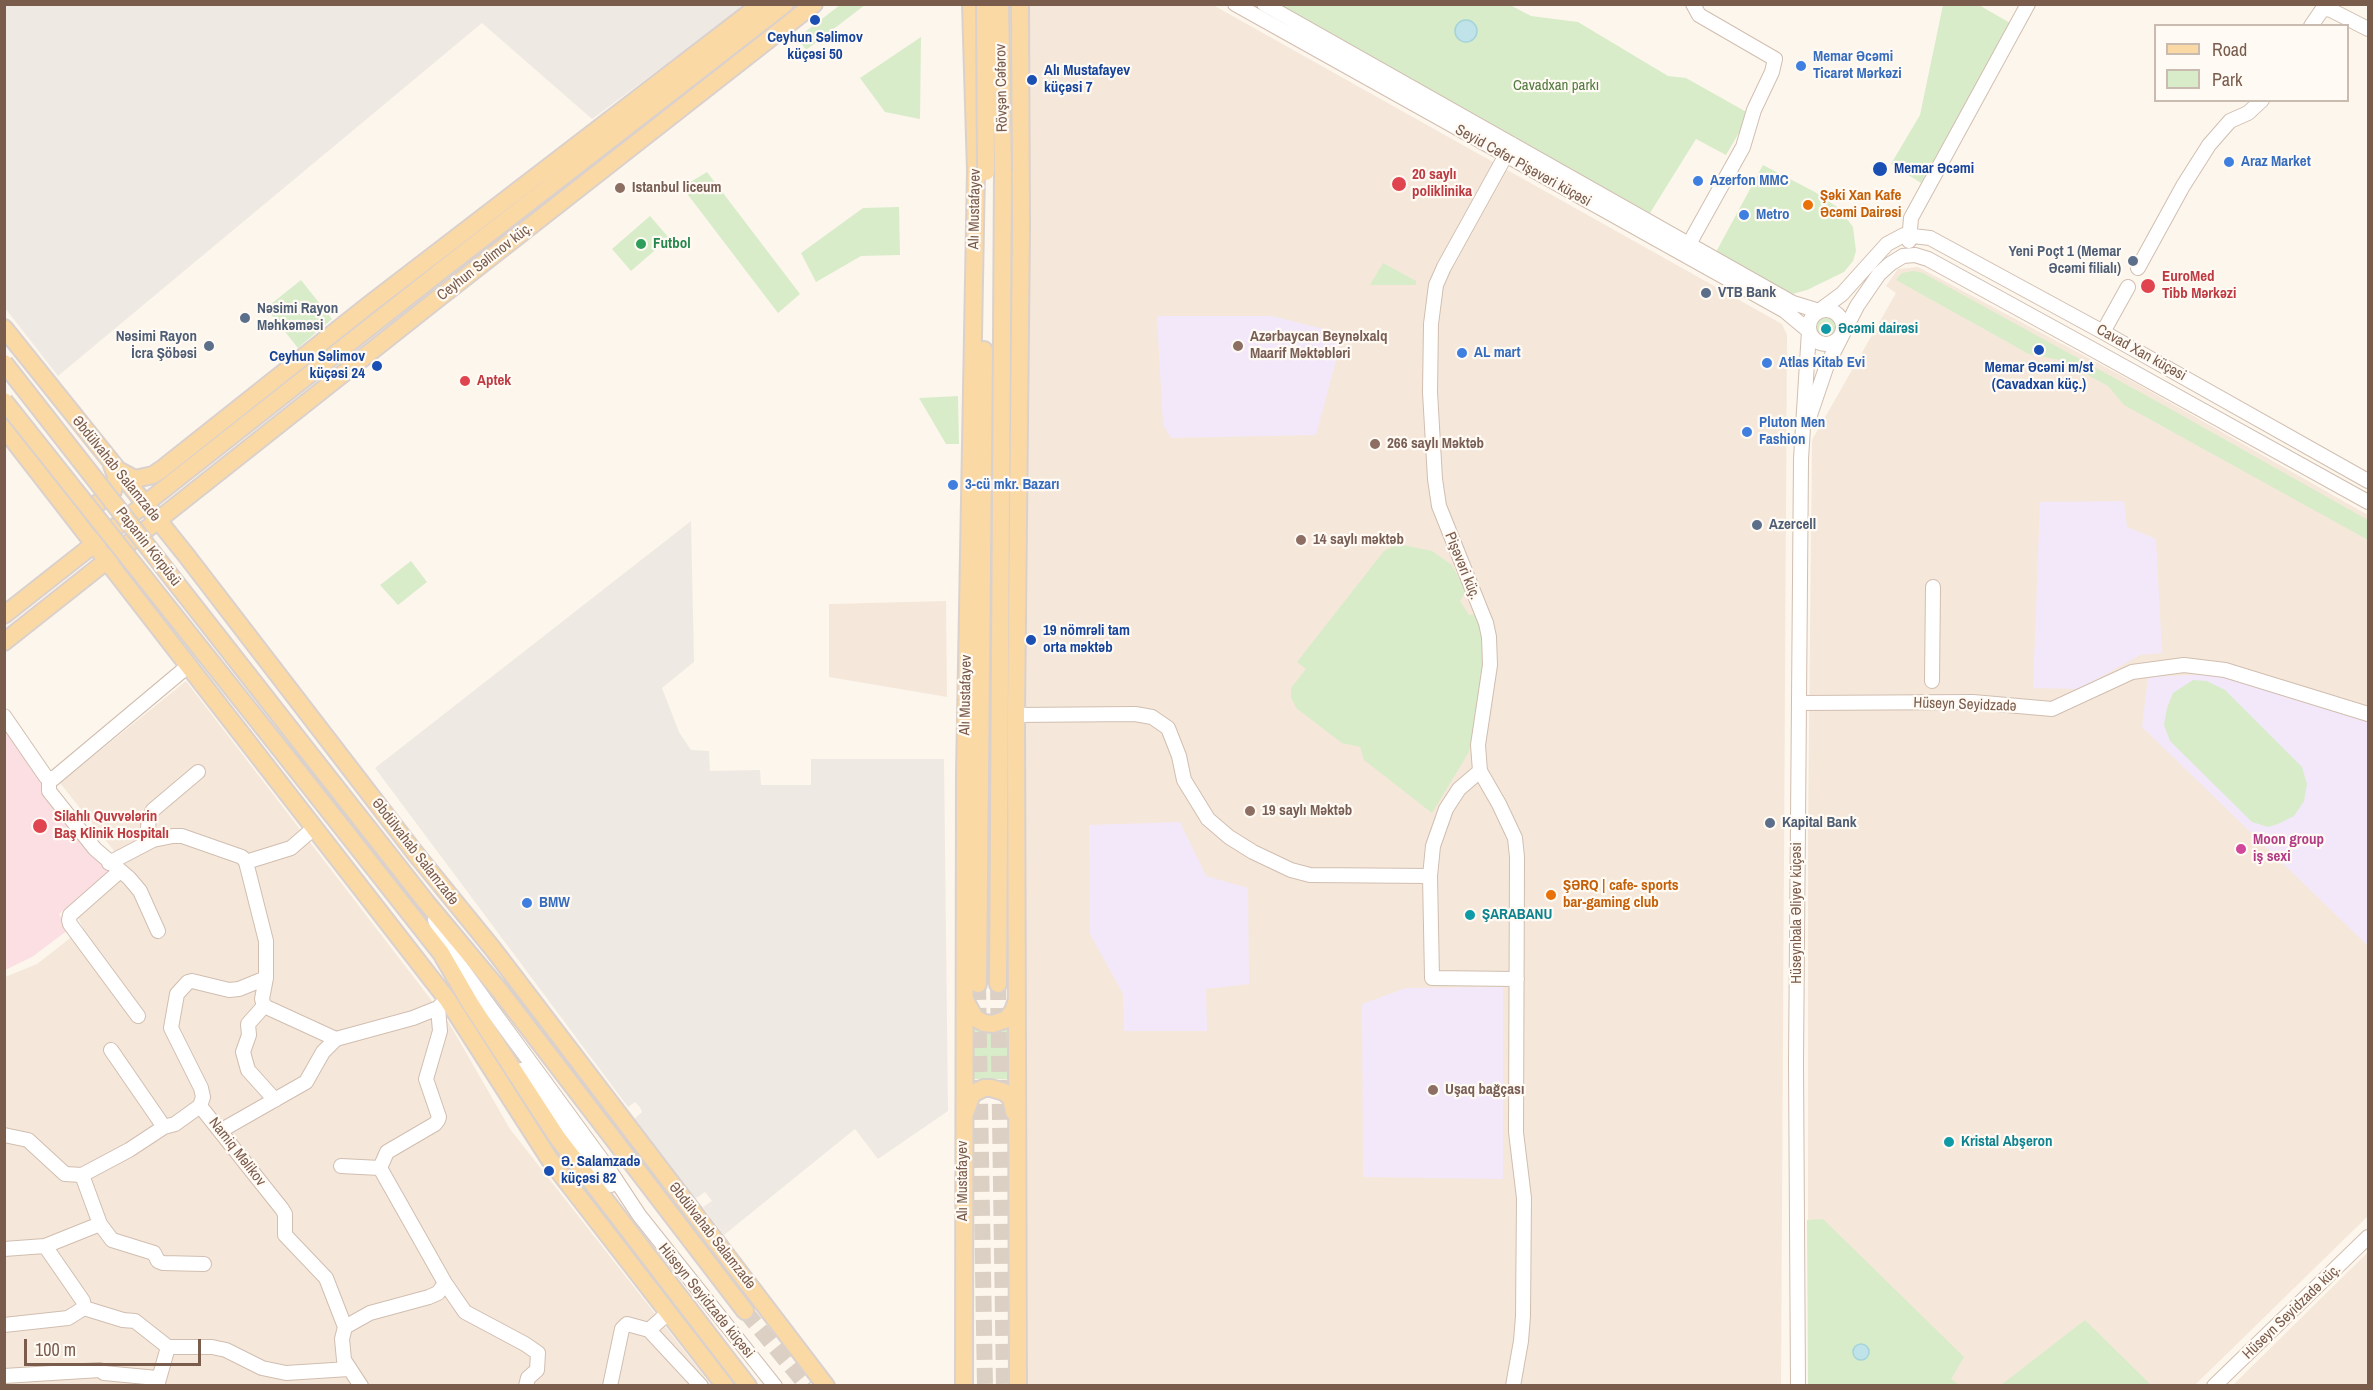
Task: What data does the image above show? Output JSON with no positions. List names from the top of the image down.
{
  "streets": {
    "main road": [
      "Rövşən Cəfərov",
      "Alı Mustafayev",
      "Ceyhun Səlimov küç.",
      "Əbdülvahab Salamzadə",
      "Papanin Körpüsü"
    ],
    "street": [
      "Seyid Cəfər Pişəvəri küçəsi",
      "Cavad Xan küçəsi",
      "Pişəvəri küç.",
      "Hüseyn Seyidzadə",
      "Hüseynbala Əliyev küçəsi",
      "Namiq Məlikov",
      "Hüseyn Seyidzadə küçəsi",
      "Hüseyn Seyidzadə küç."
    ]
  },
  "crossings": [
    ["Rövşən Cəfərov", "Alı Mustafayev"],
    ["Seyid Cəfər Pişəvəri küçəsi", "Pişəvəri küç."],
    ["Ceyhun Səlimov küç.", "Əbdülvahab Salamzadə"],
    ["Əbdülvahab Salamzadə", "Papanin Körpüsü"],
    ["Hüseyn Seyidzadə", "Hüseynbala Əliyev küçəsi"]
  ],
  "parks": ["Cavadxan parkı"],
  "places": [
    "Ceyhun Səlimov küçəsi 50",
    "Memar Əcəmi Ticarət Mərkəzi",
    "Alı Mustafayev küçəsi 7",
    "Araz Market",
    "Memar Əcəmi",
    "Azerfon MMC",
    "20 saylı poliklinika",
    "Istanbul liceum",
    "Şəki Xan Kafe Əcəmi Dairəsi",
    "Metro",
    "Futbol",
    "Yeni Poçt 1 (Memar Əcəmi filialı)",
    "EuroMed Tibb Mərkəzi",
    "VTB Bank",
    "Nəsimi Rayon Məhkəməsi",
    "Əcəmi dairəsi",
    "Nəsimi Rayon İcra Şöbəsi",
    "Azərbaycan Beynəlxalq Maarif Məktəbləri",
    "Memar Əcəmi m/st (Cavadxan küç.)",
    "AL mart",
    "Atlas Kitab Evi",
    "Ceyhun Səlimov küçəsi 24",
    "Aptek",
    "Pluton Men Fashion",
    "266 saylı Məktəb",
    "3-cü mkr. Bazarı",
    "Azercell",
    "14 saylı məktəb",
    "19 nömrəli tam orta məktəb",
    "19 saylı Məktəb",
    "Kapital Bank",
    "Silahlı Quvvələrin Baş Klinik Hospitalı",
    "Moon group iş sexi",
    "ŞƏRQ | cafe- sports bar-gaming club",
    "BMW",
    "ŞARABANU",
    "Uşaq bağçası",
    "Kristal Abşeron",
    "Ə. Salamzadə küçəsi 82"
  ],
  "legend": ["Road", "Park"],
  "scale_bar": "100 m"
}
